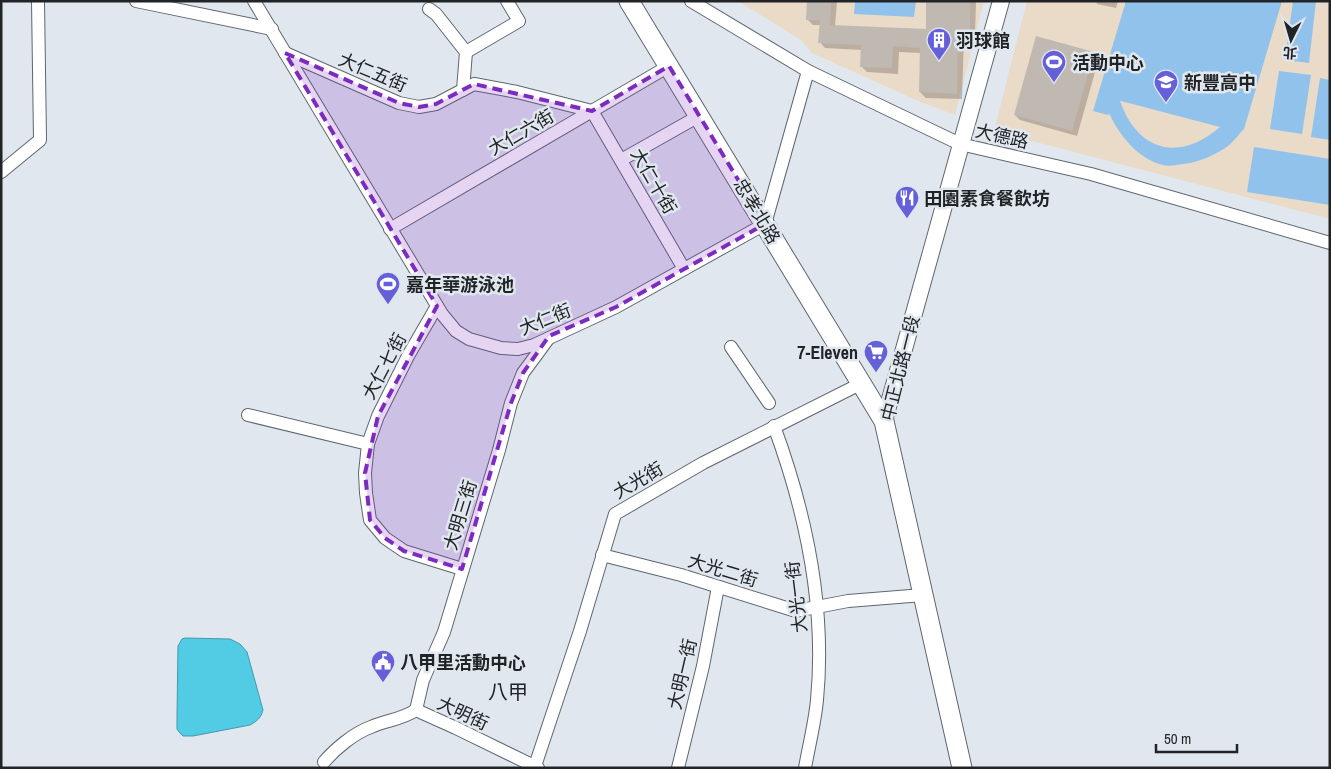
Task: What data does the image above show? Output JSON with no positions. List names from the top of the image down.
{
  "streets": {
    "main road": ["忠孝北路", "中正北路一段"],
    "street": [
      "大仁五街",
      "大仁六街",
      "大德路",
      "大仁十街",
      "大仁街",
      "大仁七街",
      "大光街",
      "大明三街",
      "大光二街",
      "大光一街",
      "大明一街",
      "大明街"
    ]
  },
  "crossings": [
    ["大仁五街", "大仁六街"],
    ["大仁五街", "大仁十街"],
    ["大仁五街", "大仁街"],
    ["大仁六街", "大仁十街"],
    ["大仁六街", "忠孝北路"],
    ["大仁六街", "大仁街"],
    ["大德路", "中正北路一段"],
    ["大仁十街", "大仁街"],
    ["忠孝北路", "大仁街"],
    ["忠孝北路", "中正北路一段"],
    ["忠孝北路", "大光街"],
    ["大仁街", "大仁七街"],
    ["大仁街", "大明三街"],
    ["大仁七街", "大明三街"],
    ["中正北路一段", "大光二街"],
    ["大光街", "大光二街"],
    ["大光街", "大光一街"],
    ["大光街", "大明街"],
    ["大明三街", "大明街"],
    ["大光二街", "大光一街"],
    ["大光二街", "大明一街"]
  ],
  "districts": ["八甲"],
  "places": {
    "building": ["羽球館"],
    "sports": ["活動中心", "嘉年華游泳池"],
    "school or university": ["新豐高中"],
    "restaurant": ["田園素食餐飲坊"],
    "supermarket": ["7-Eleven"],
    "public building": ["八甲里活動中心"]
  },
  "scale_bar": "50 m",
  "north": "bottom"
}
